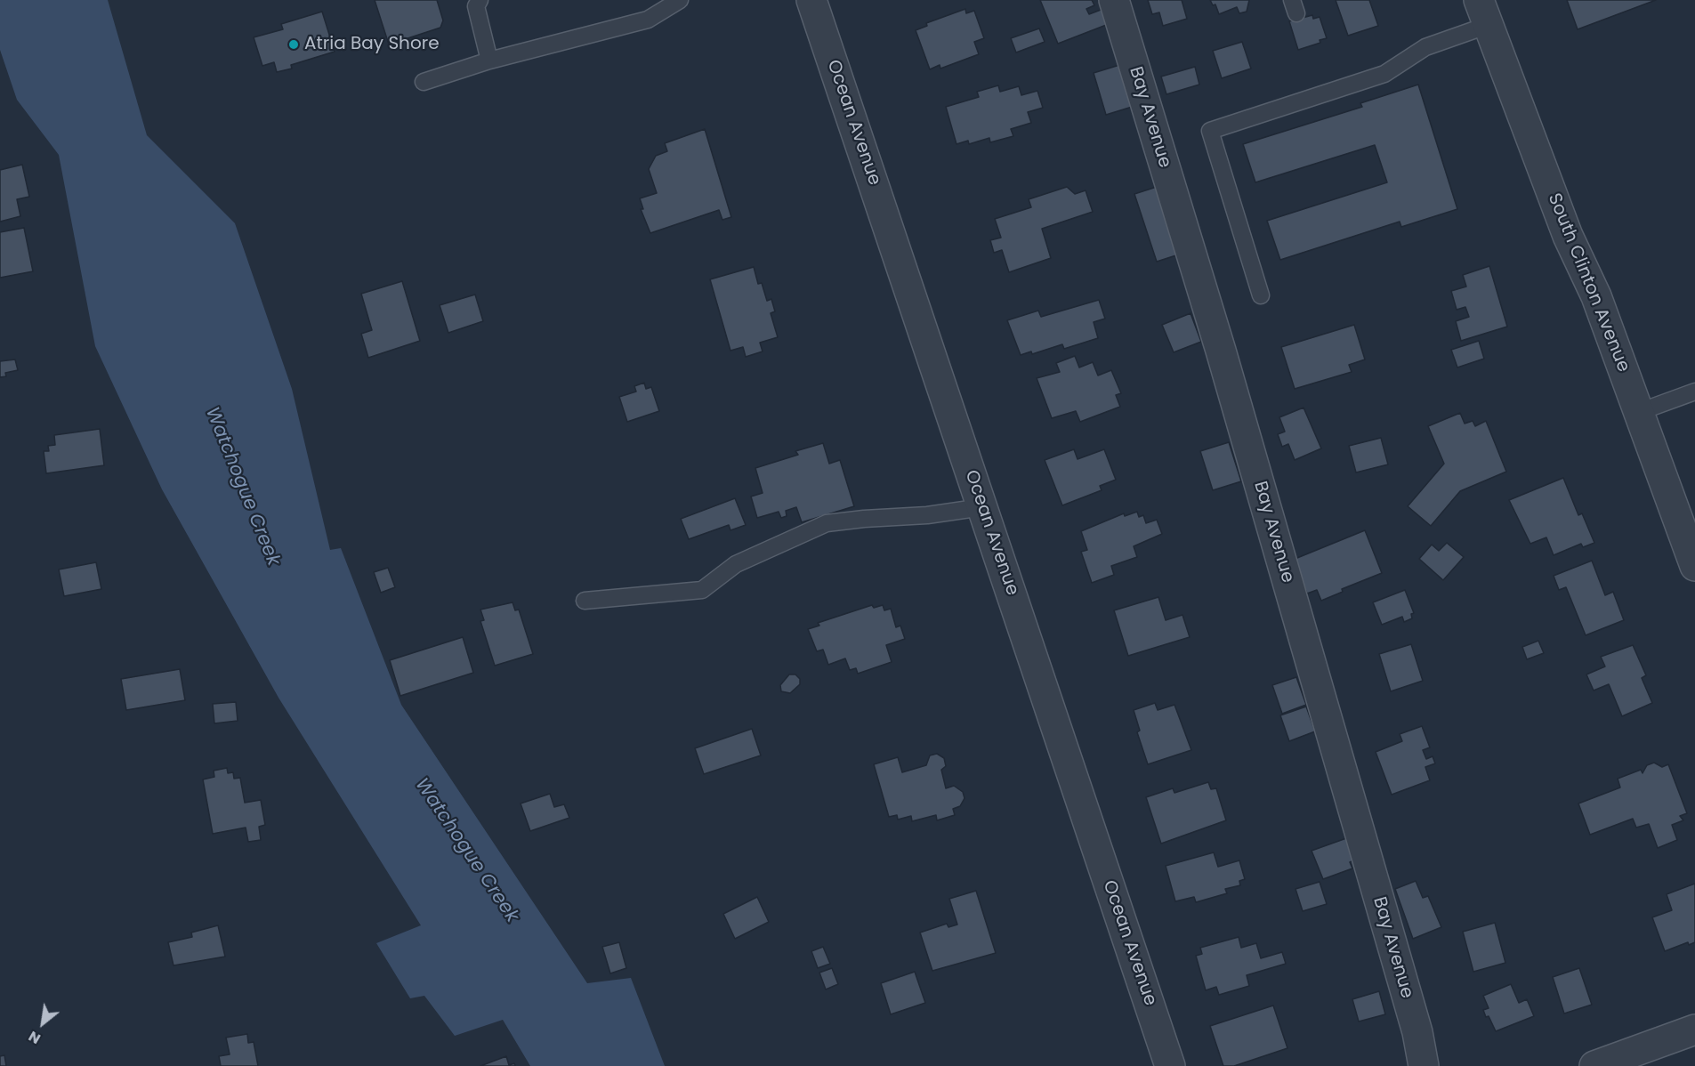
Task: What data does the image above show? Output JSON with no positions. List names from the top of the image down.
{
  "streets": {
    "street": ["Bay Avenue", "Ocean Avenue", "South Clinton Avenue"]
  },
  "water": ["Watchogue Creek"],
  "places": ["Atria Bay Shore"],
  "north": "bottom left"
}
